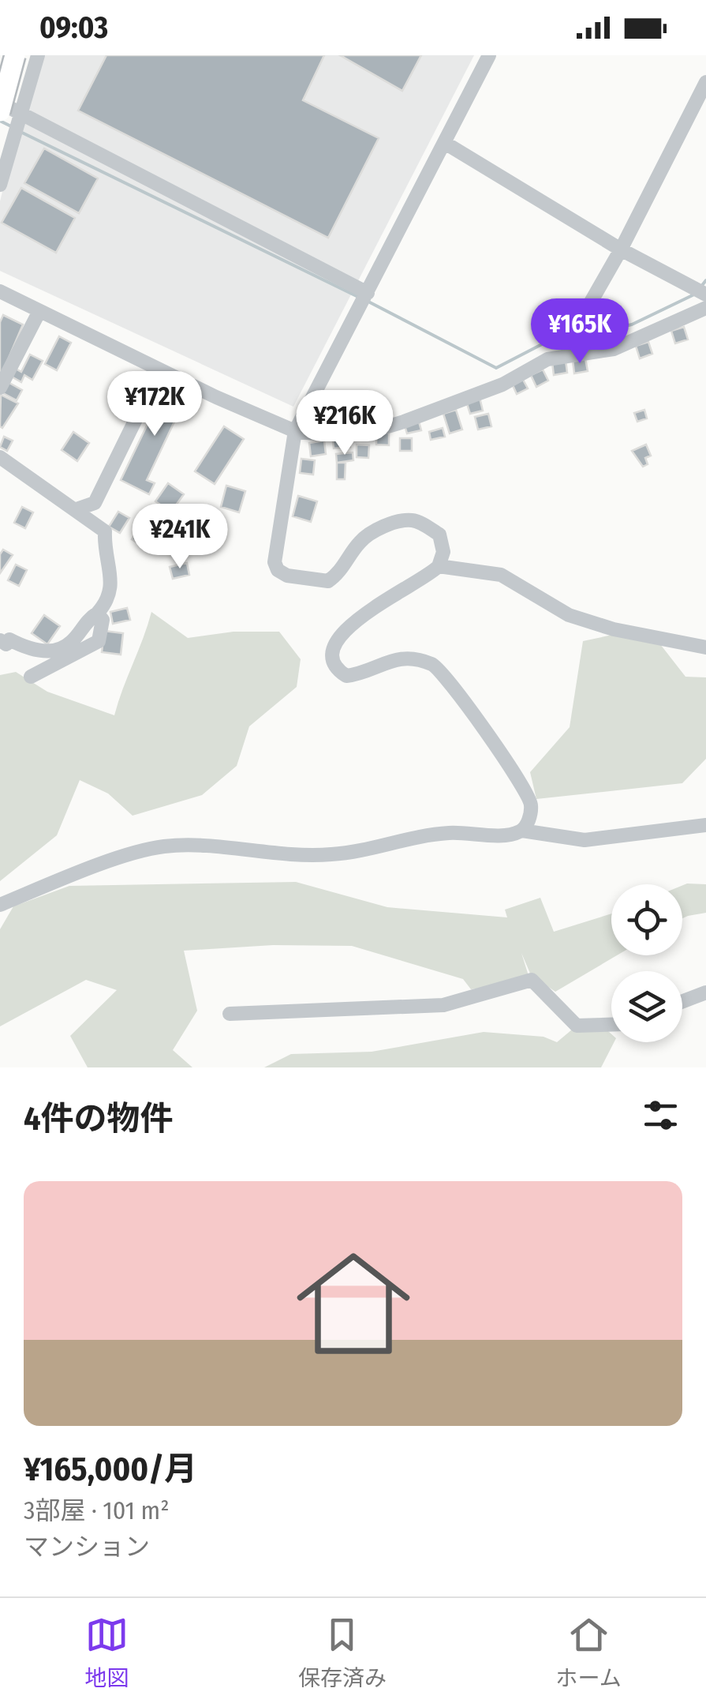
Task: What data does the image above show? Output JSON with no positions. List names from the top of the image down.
{
  "page": {
    "status": "09:03",
    "price": [
      "¥165K",
      "¥172K",
      "¥216K",
      "¥241K"
    ],
    "heading": "4件の物件",
    "list": [
      {
        "name": "¥165,000/月",
        "note": "3部屋 · 101 m² · マンション"
      }
    ],
    "tabs": ["地図", "保存済み", "ホーム"]
  }
}
